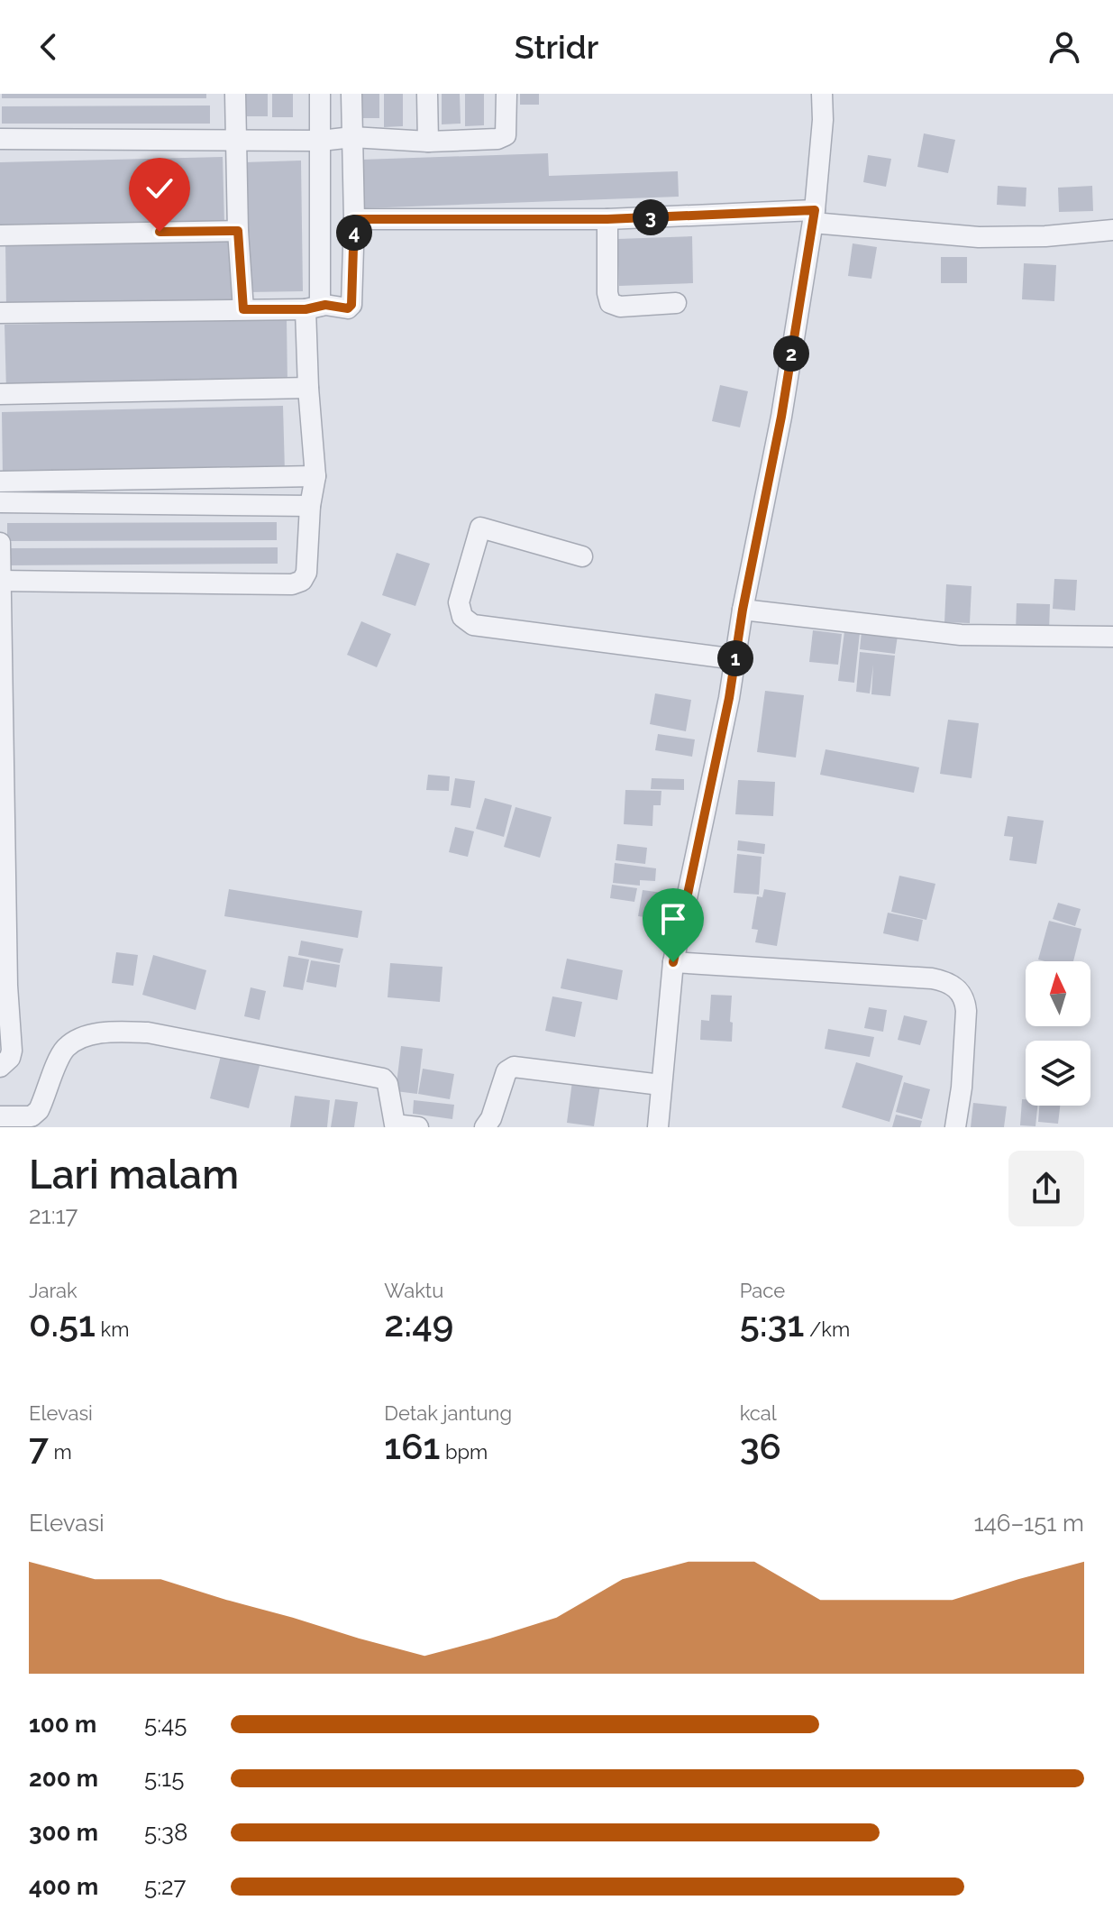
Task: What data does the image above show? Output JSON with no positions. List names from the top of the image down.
{
  "north": "top",
  "page": {
    "header": "Stridr",
    "pins": [
      "3",
      "4",
      "2",
      "1"
    ],
    "heading": ["Lari malam", "21:17"],
    "stats": [
      ["Jarak", "0.51 km"],
      ["Waktu", "2:49"],
      ["Pace", "5:31 /km"],
      ["Elevasi", "7 m"],
      ["Detak jantung", "161 bpm"],
      ["kcal", "36"]
    ],
    "chart": ["Elevasi", "146–151 m"],
    "list": [
      {
        "name": "100 m",
        "note": "5:45"
      },
      {
        "name": "200 m",
        "note": "5:15"
      },
      {
        "name": "300 m",
        "note": "5:38"
      },
      {
        "name": "400 m",
        "note": "5:27"
      }
    ]
  }
}
